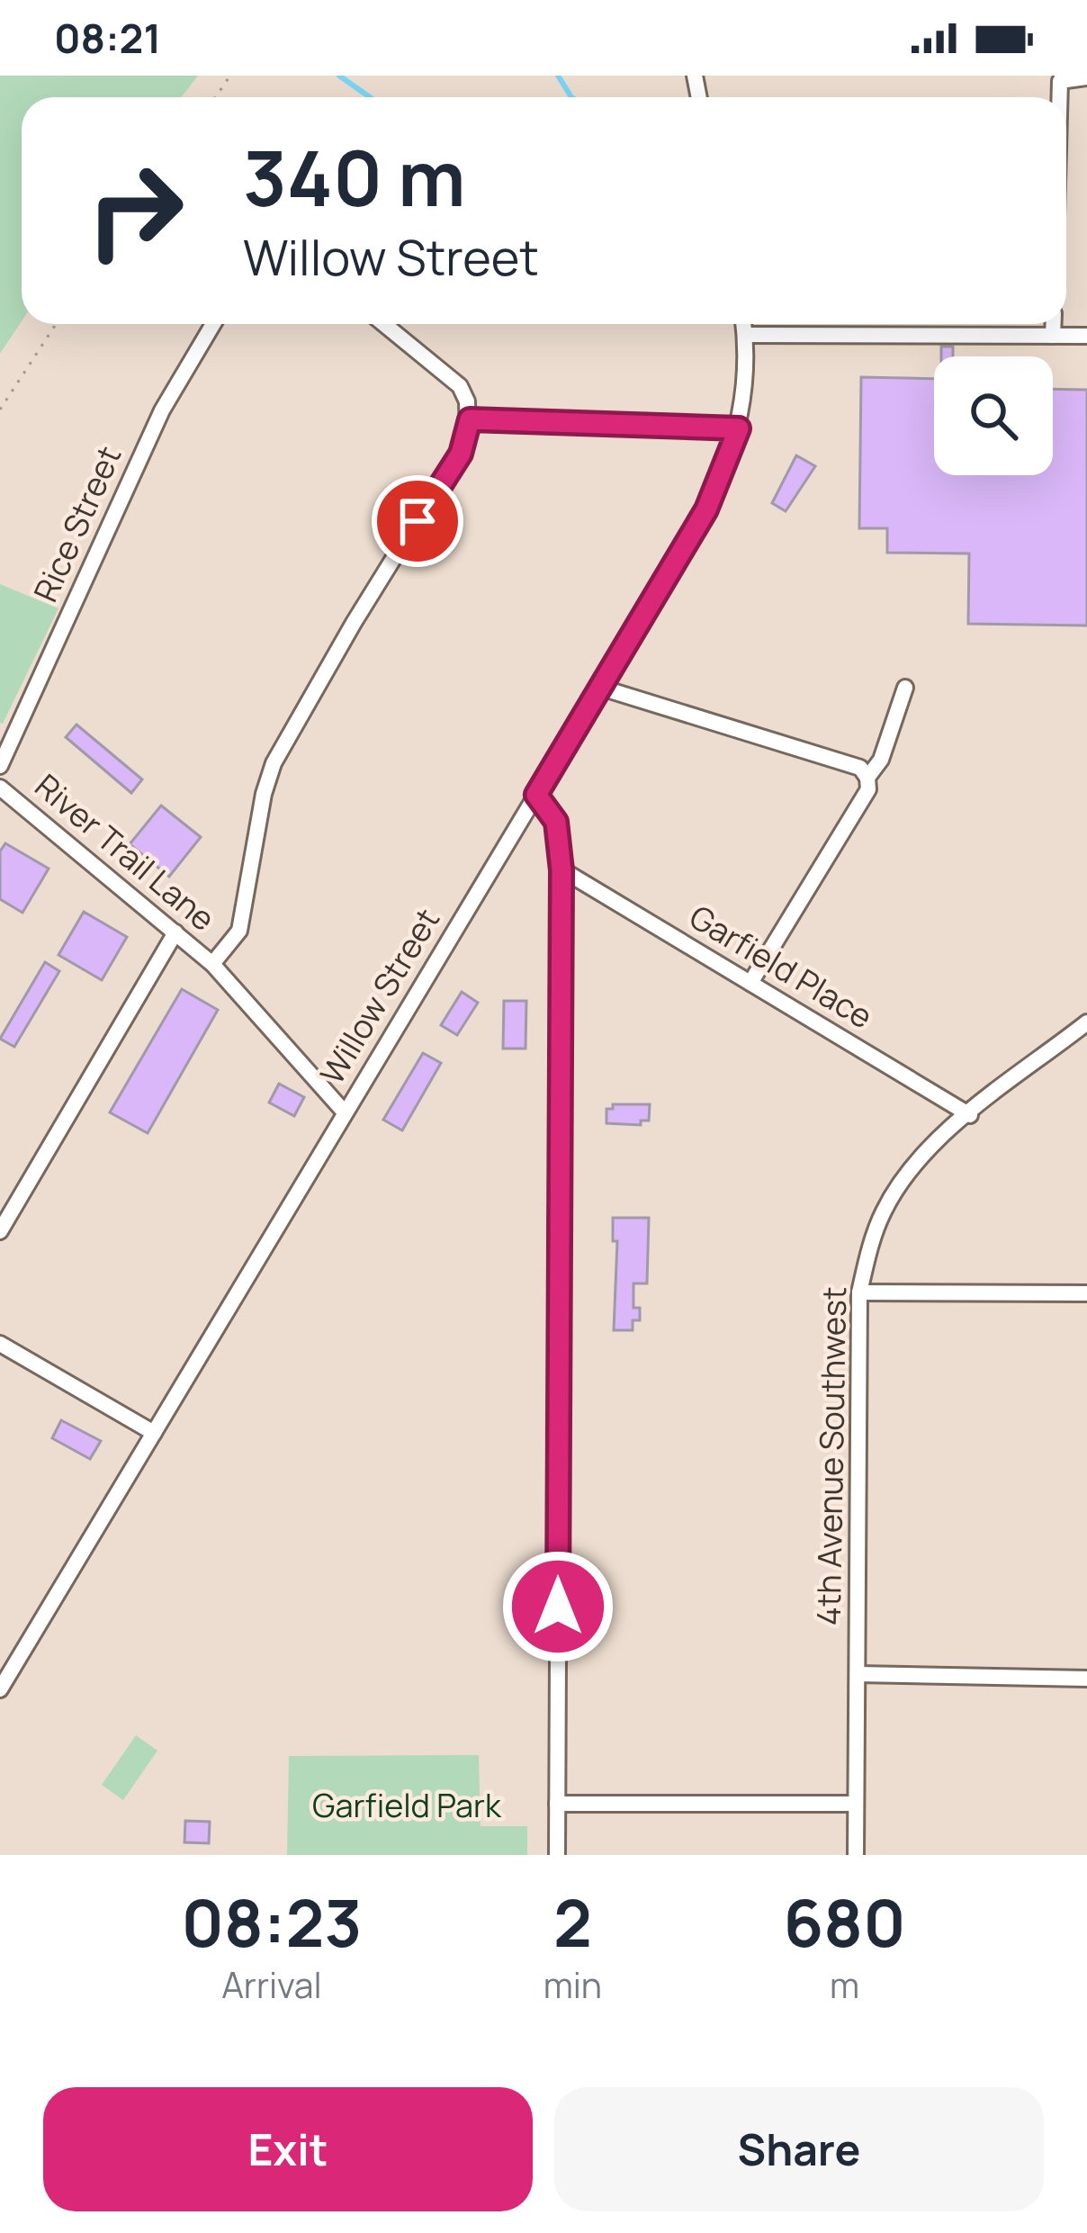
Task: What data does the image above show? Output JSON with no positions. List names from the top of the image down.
{
  "streets": {
    "street": [
      "Rice Street",
      "River Trail Lane",
      "Garfield Place",
      "Willow Street",
      "4th Avenue Southwest"
    ]
  },
  "crossings": [
    ["River Trail Lane", "Willow Street"],
    ["Garfield Place", "4th Avenue Southwest"]
  ],
  "parks": ["Garfield Park"],
  "page": {
    "status": "08:21",
    "turn": ["340 m", "Willow Street"],
    "eta": [
      "08:23",
      "Arrival",
      "2",
      "min",
      "680",
      "m"
    ],
    "buttons": ["Exit", "Share"]
  }
}
